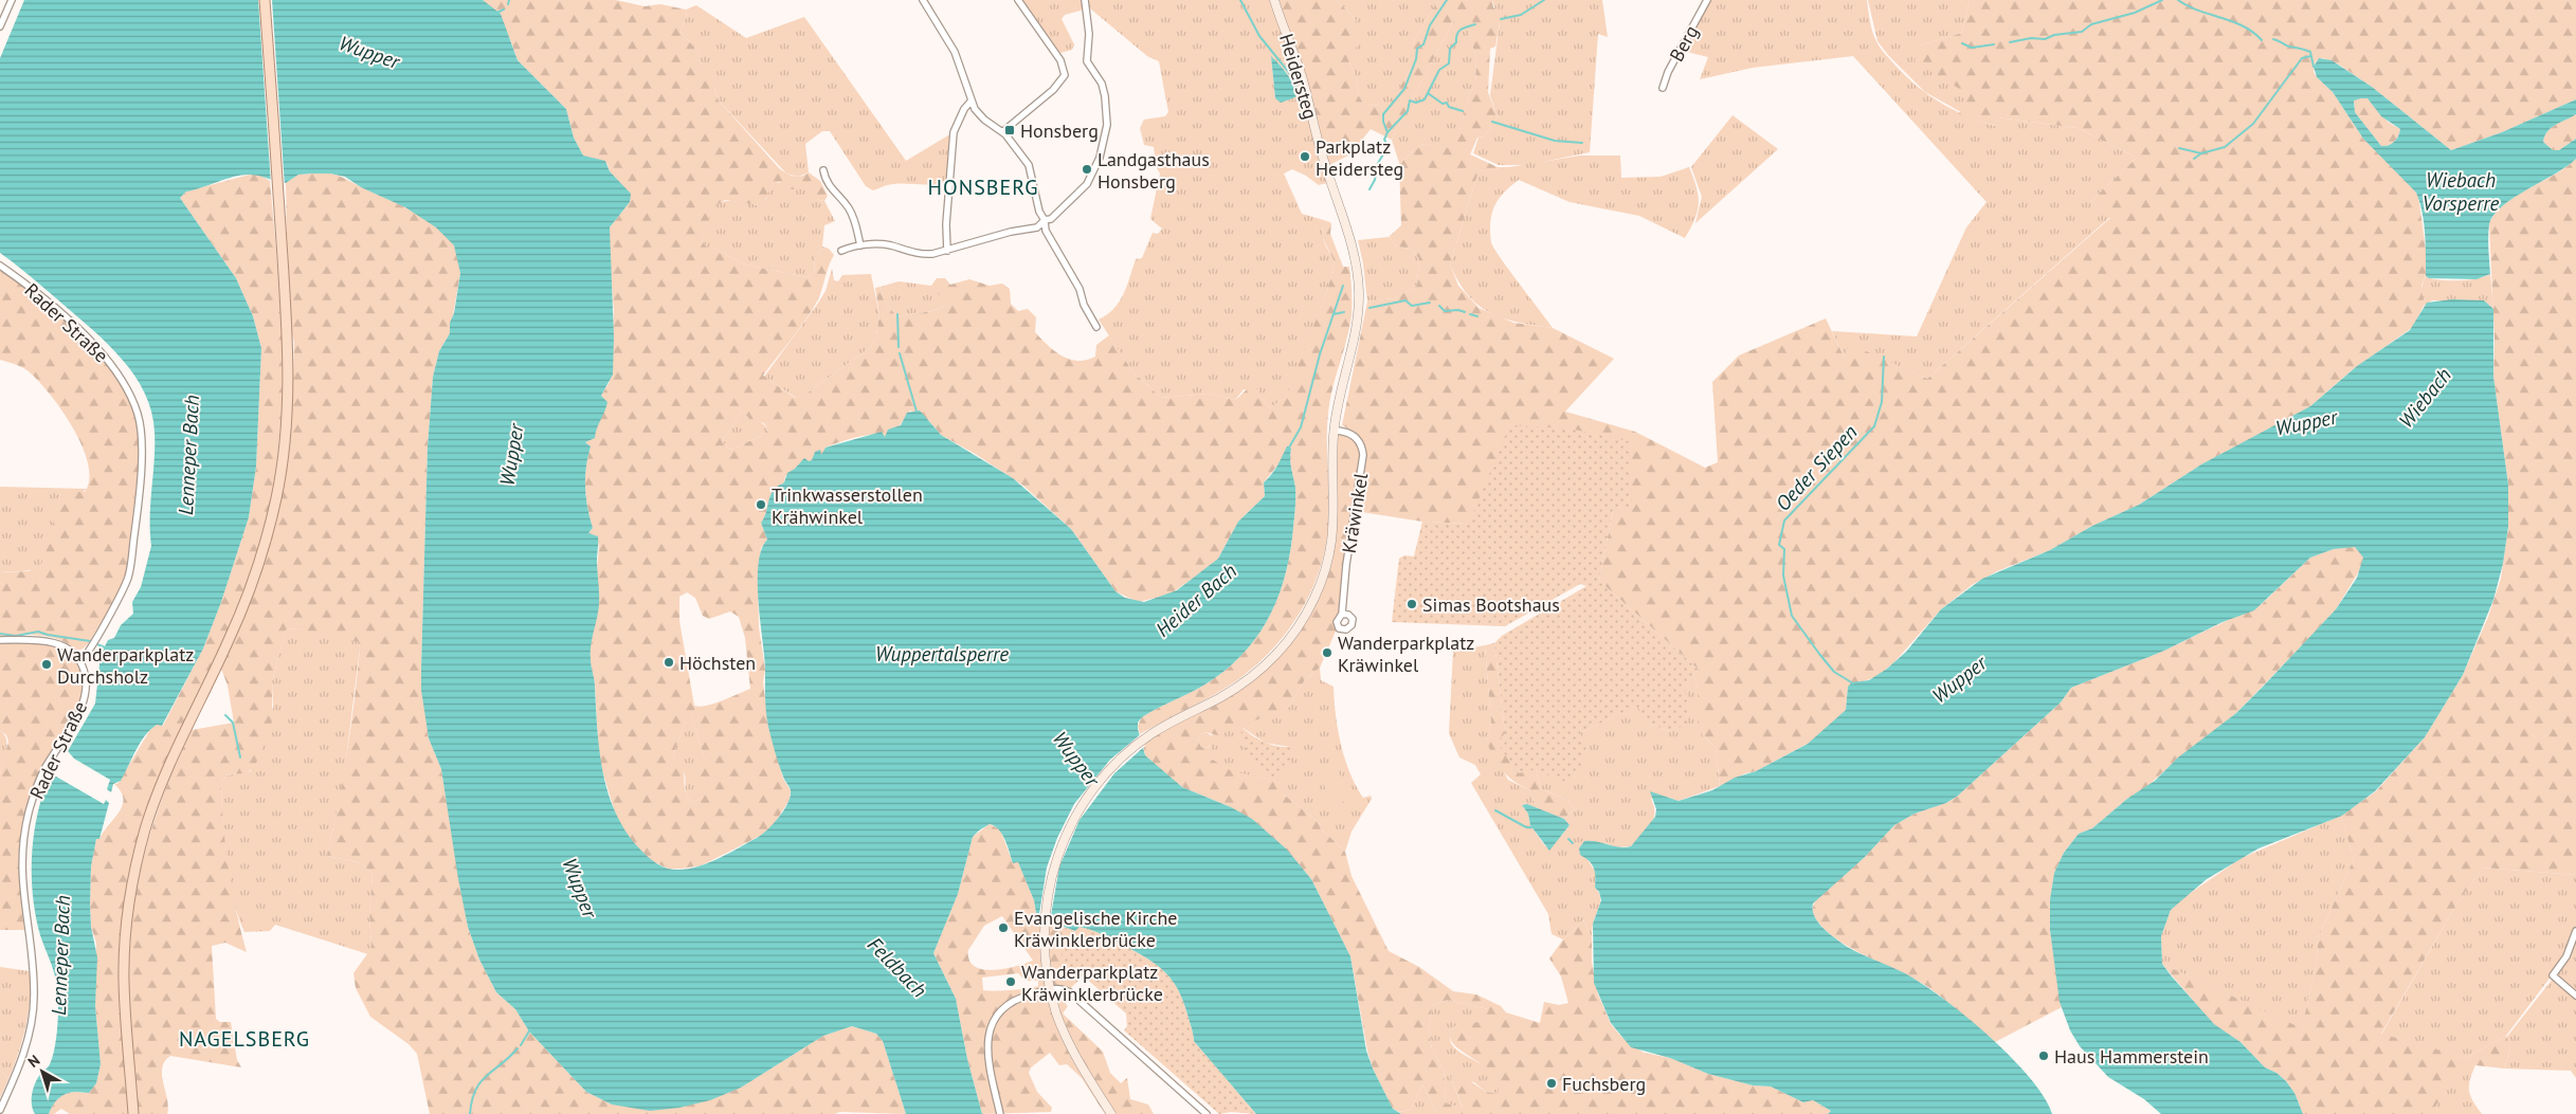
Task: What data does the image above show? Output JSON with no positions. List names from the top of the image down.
{
  "streets": {
    "main road": ["Heidersteg"],
    "street": ["Berg", "Rader Straße", "Kräwinkel"]
  },
  "crossings": [
    ["Heidersteg", "Kräwinkel"]
  ],
  "districts": ["HONSBERG", "NAGELSBERG"],
  "water": [
    "Wupper",
    "Wiebach Vorsperre",
    "Wiebach",
    "Lenneper Bach",
    "Oeder Siepen",
    "Heider Bach",
    "Wuppertalsperre",
    "Feldbach"
  ],
  "places": {
    "transit": ["Honsberg"],
    "other": [
      "Parkplatz Heidersteg",
      "Landgasthaus Honsberg",
      "Trinkwasserstollen Krähwinkel",
      "Simas Bootshaus",
      "Wanderparkplatz Kräwinkel",
      "Höchsten",
      "Wanderparkplatz Durchsholz",
      "Evangelische Kirche Kräwinklerbrücke",
      "Wanderparkplatz Kräwinklerbrücke",
      "Haus Hammerstein",
      "Fuchsberg"
    ]
  },
  "north": "top left"
}
